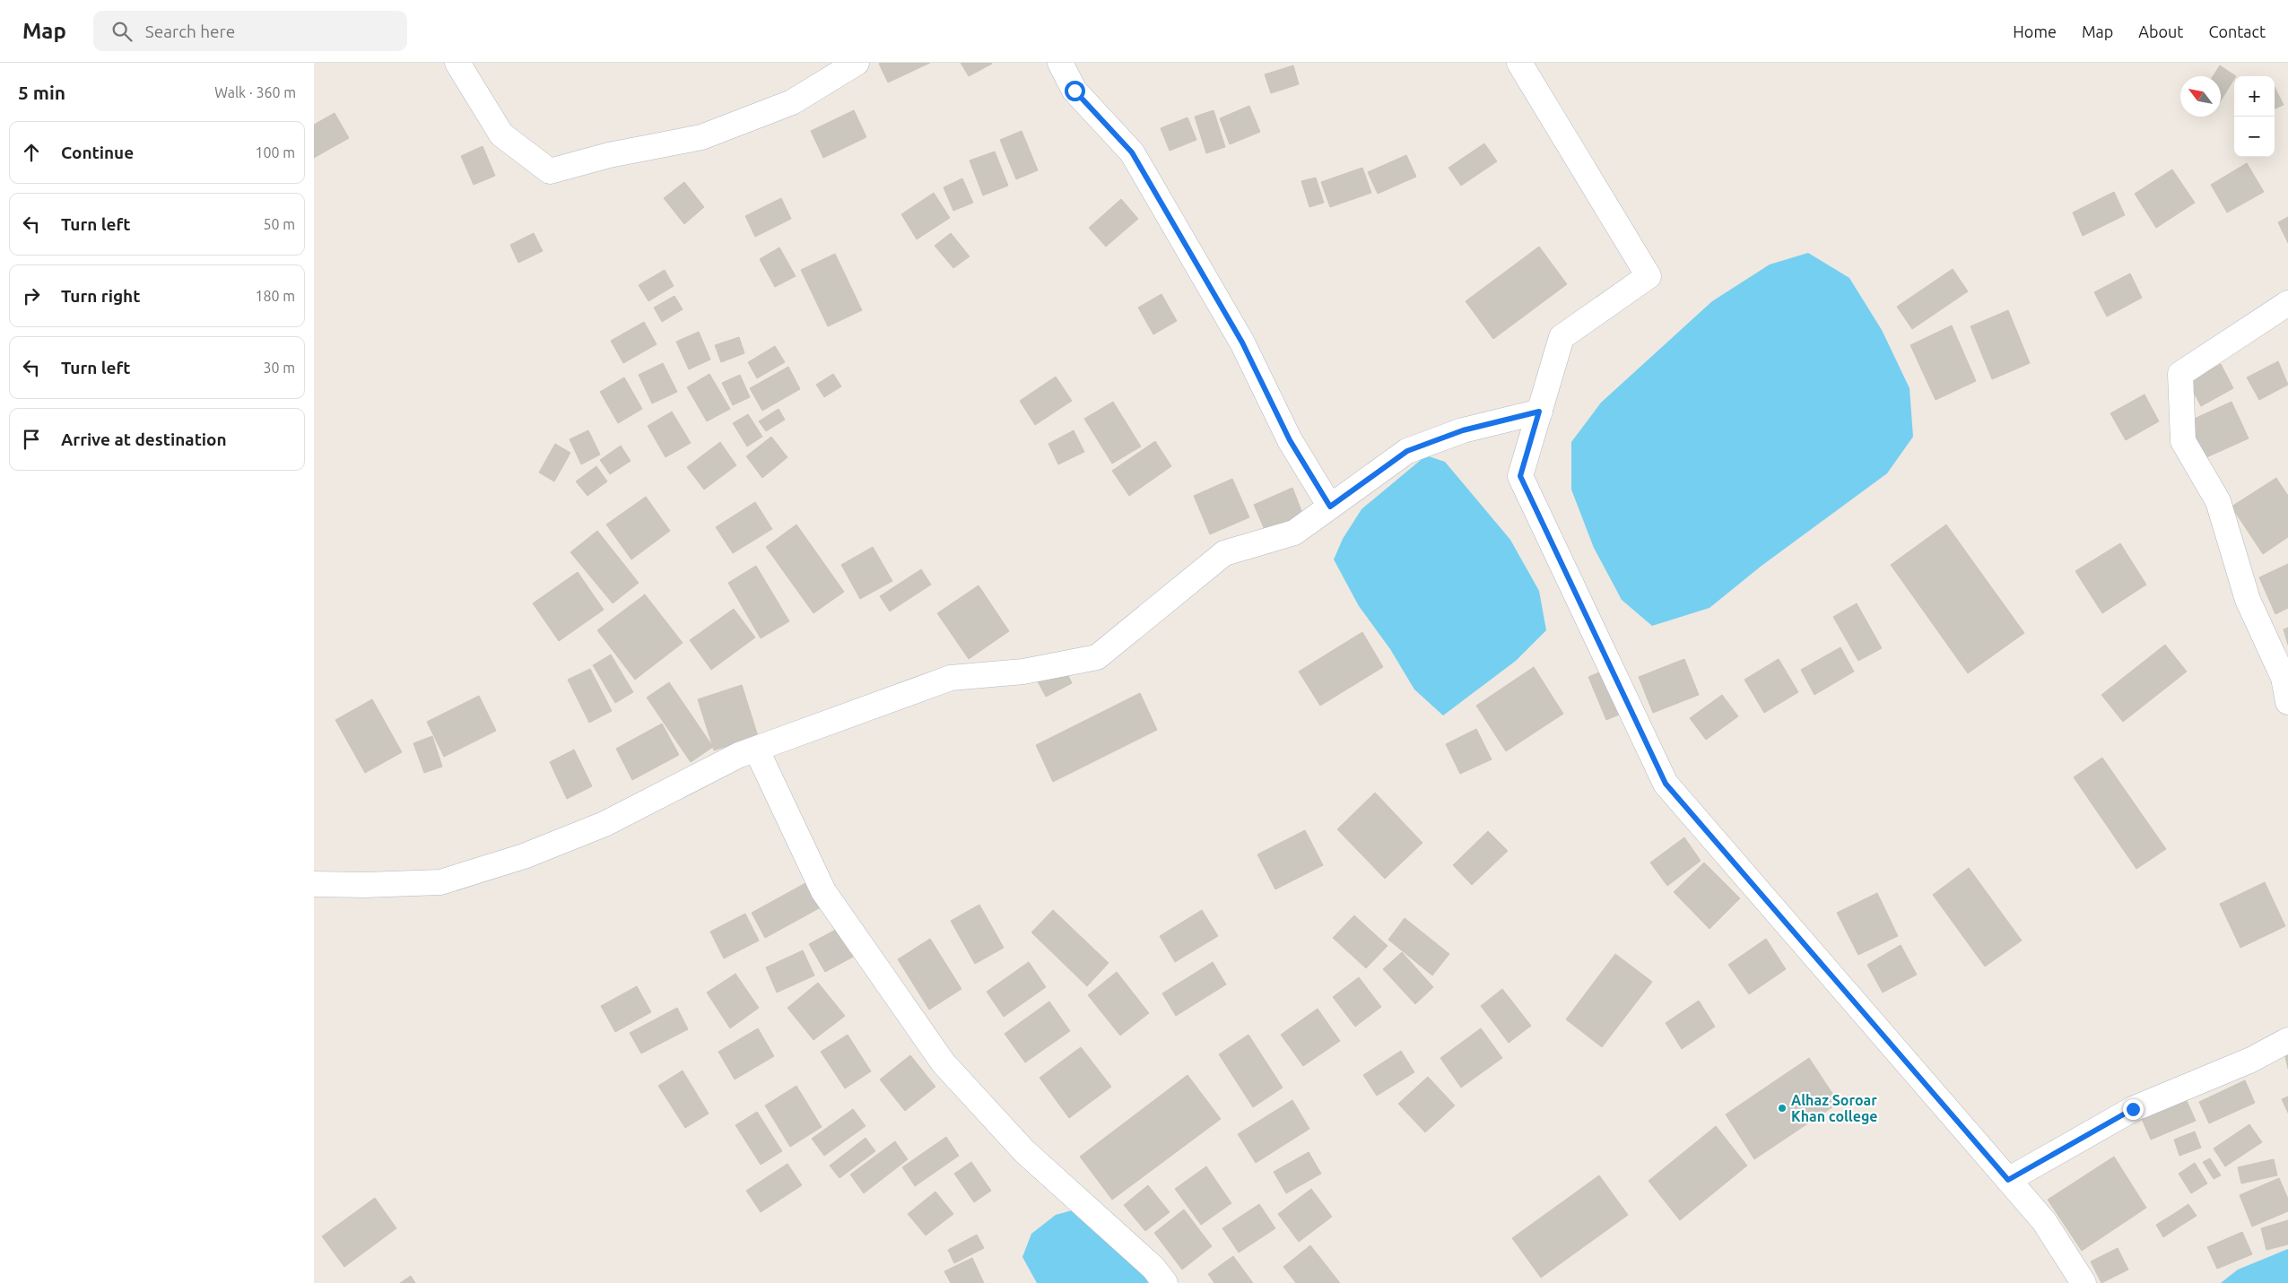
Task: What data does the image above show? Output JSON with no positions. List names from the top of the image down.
{
  "places": ["Alhaz Soroar Khan college"],
  "north": "top left",
  "page": {
    "header": "Map",
    "search": "Search here",
    "nav": [
      "Home",
      "Map",
      "About",
      "Contact"
    ],
    "heading": ["5 min", "Walk · 360 m"],
    "map_buttons": ["+", "−"],
    "list": [
      ["Continue", "100 m"],
      ["Turn left", "50 m"],
      ["Turn right", "180 m"],
      ["Turn left", "30 m"],
      "Arrive at destination"
    ]
  }
}
